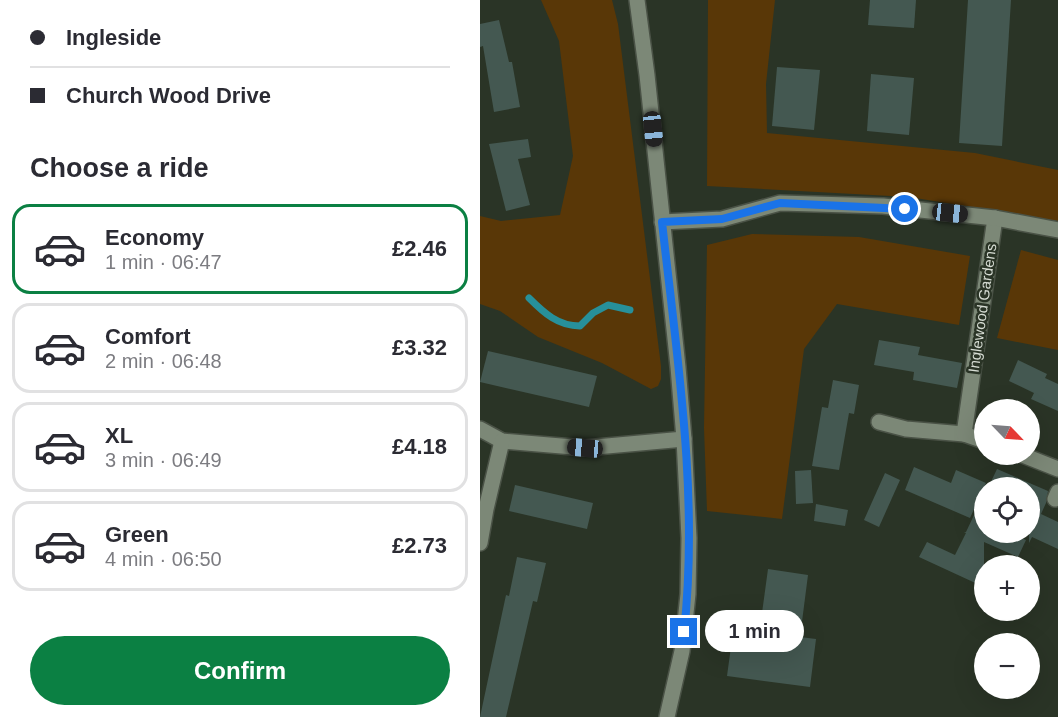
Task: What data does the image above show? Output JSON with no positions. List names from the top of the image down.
{
  "streets": {
    "street": ["Inglewood Gardens"]
  },
  "north": "bottom right",
  "page": {
    "banner": ["Ingleside", "Church Wood Drive"],
    "heading": "Choose a ride",
    "list": [
      {
        "name": "Economy",
        "note": "1 min · 06:47",
        "value": "£2.46"
      },
      {
        "name": "Comfort",
        "note": "2 min · 06:48",
        "value": "£3.32"
      },
      {
        "name": "XL",
        "note": "3 min · 06:49",
        "value": "£4.18"
      },
      {
        "name": "Green",
        "note": "4 min · 06:50",
        "value": "£2.73"
      }
    ],
    "map_buttons": ["+", "−"],
    "bubble": "1 min",
    "buttons": "Confirm"
  }
}
